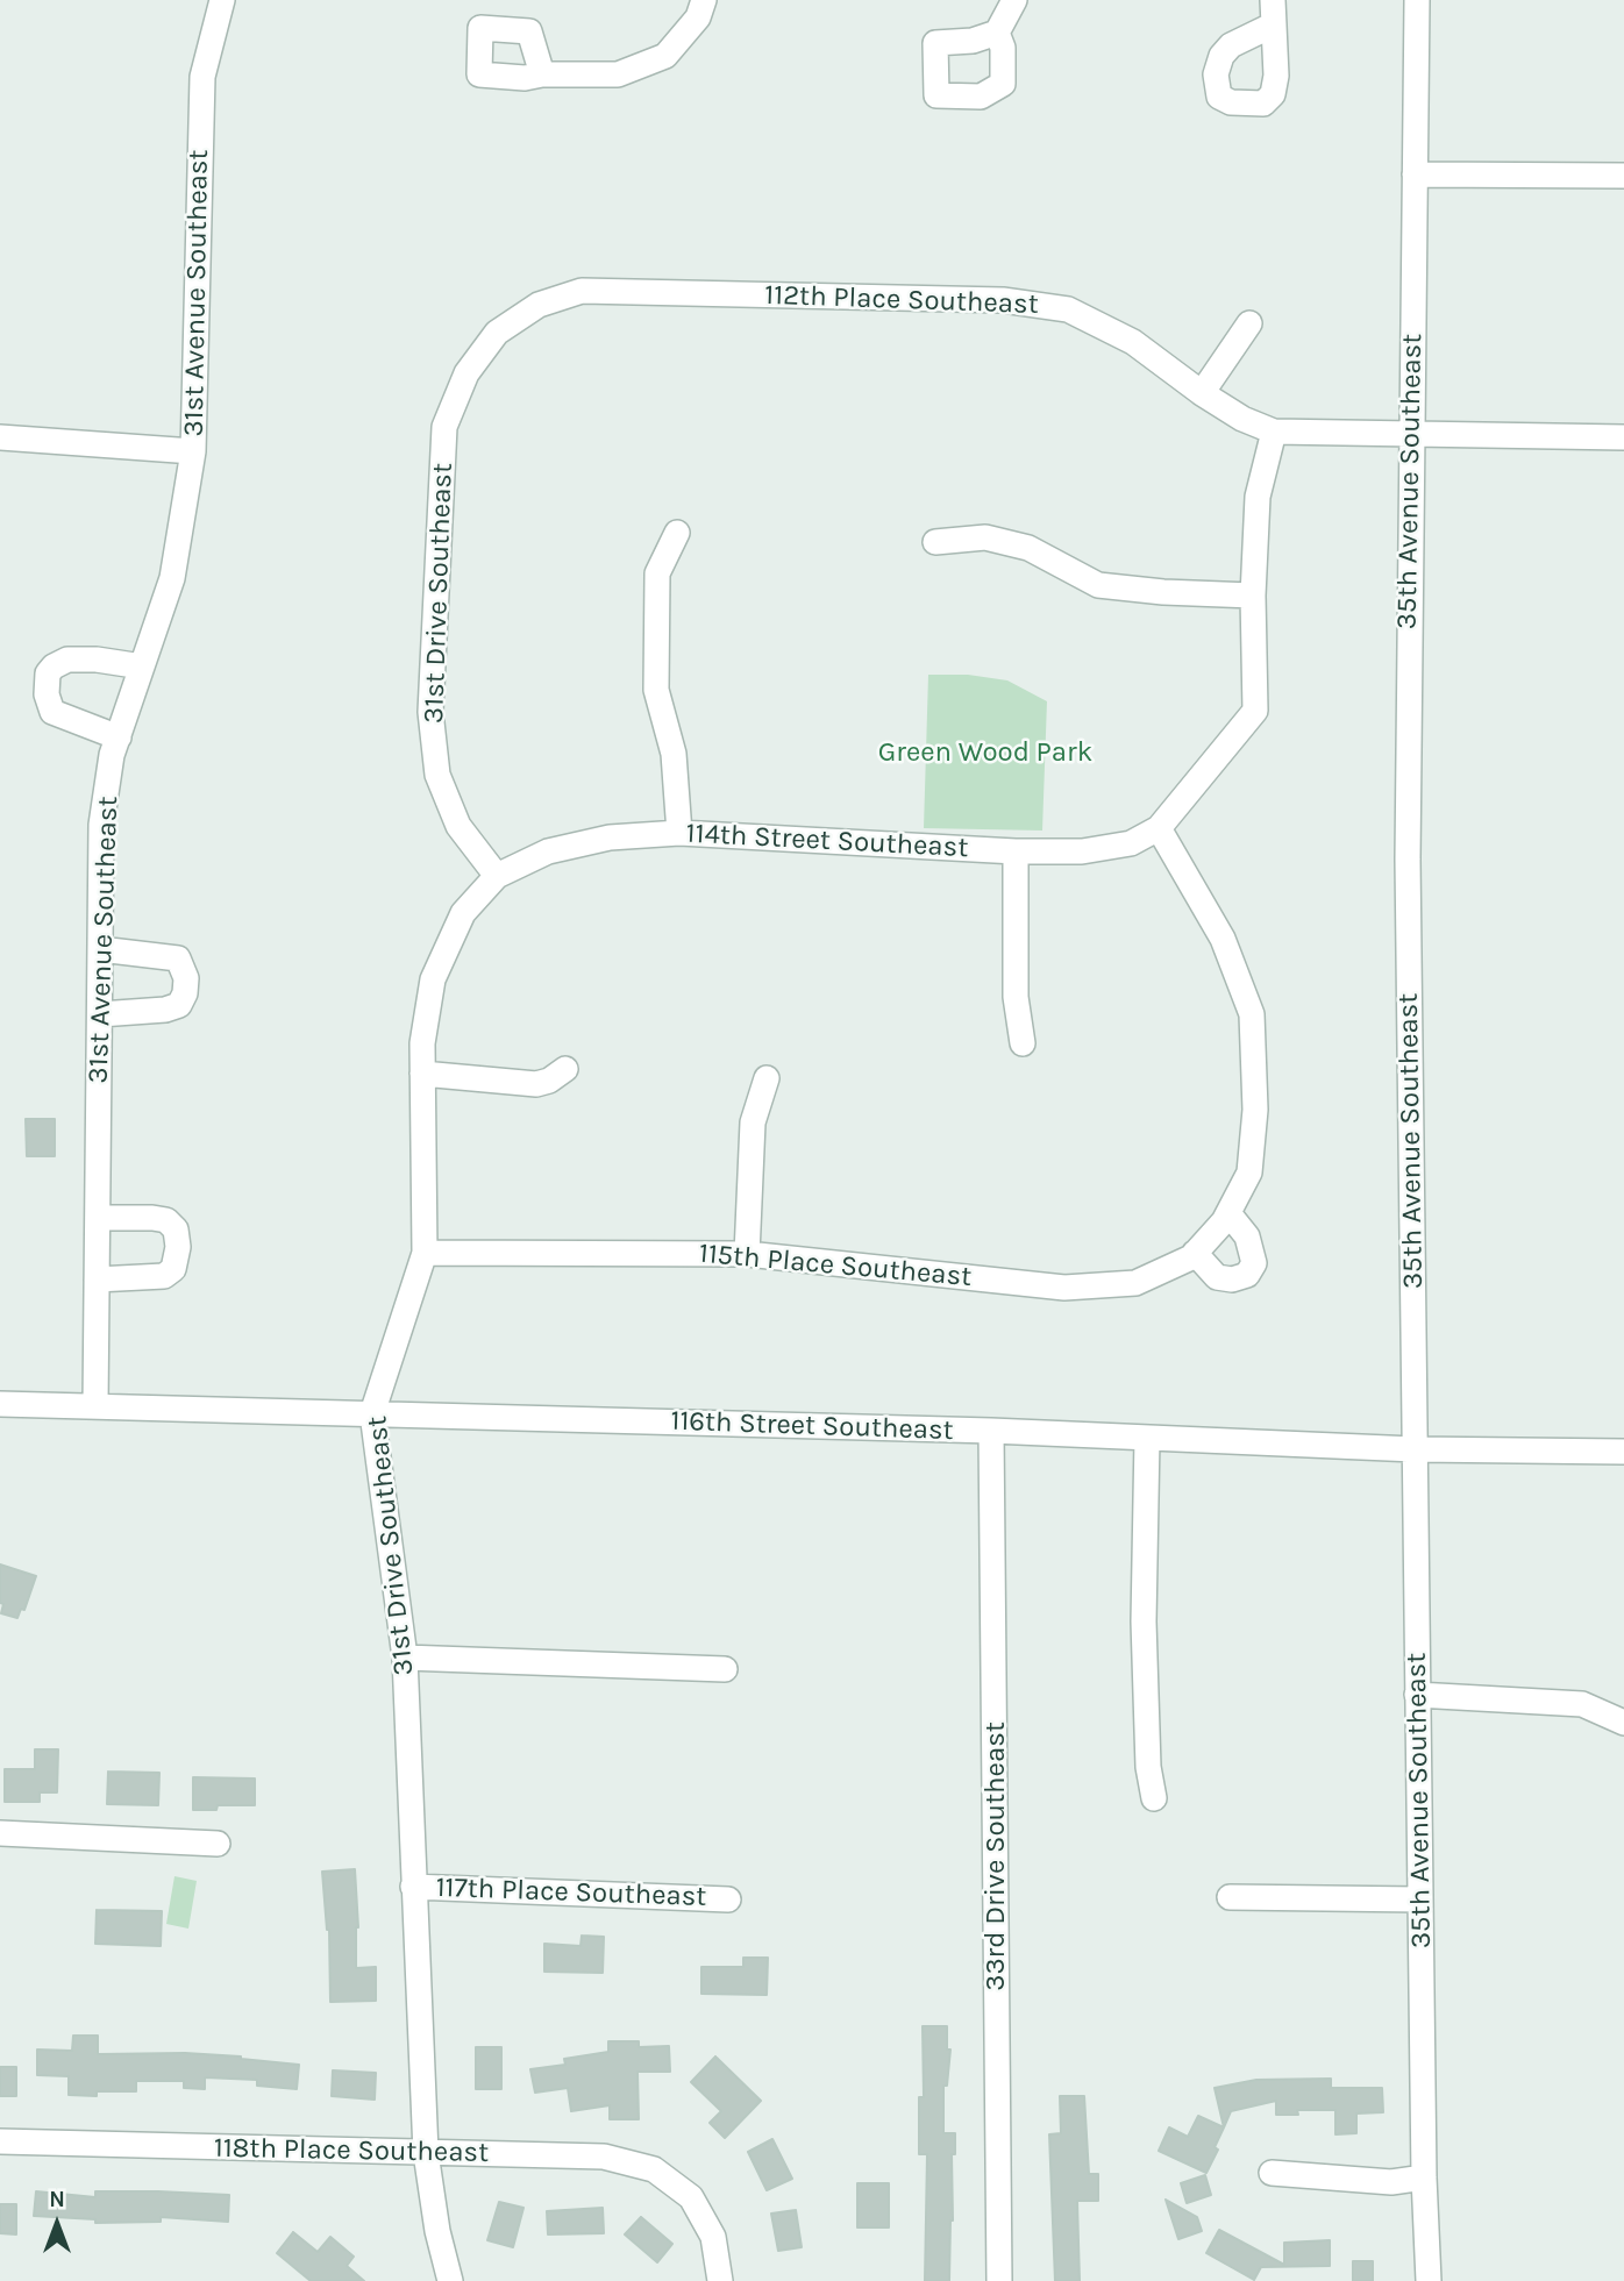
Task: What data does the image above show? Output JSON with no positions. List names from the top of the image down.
{
  "streets": {
    "street": [
      "31st Avenue Southeast",
      "112th Place Southeast",
      "35th Avenue Southeast",
      "31st Drive Southeast",
      "114th Street Southeast",
      "115th Place Southeast",
      "116th Street Southeast",
      "33rd Drive Southeast",
      "117th Place Southeast",
      "118th Place Southeast"
    ]
  },
  "crossings": [
    ["31st Avenue Southeast", "116th Street Southeast"],
    ["112th Place Southeast", "35th Avenue Southeast"],
    ["112th Place Southeast", "31st Drive Southeast"],
    ["35th Avenue Southeast", "116th Street Southeast"],
    ["31st Drive Southeast", "114th Street Southeast"],
    ["31st Drive Southeast", "115th Place Southeast"],
    ["31st Drive Southeast", "116th Street Southeast"],
    ["31st Drive Southeast", "117th Place Southeast"],
    ["31st Drive Southeast", "118th Place Southeast"],
    ["114th Street Southeast", "115th Place Southeast"],
    ["116th Street Southeast", "33rd Drive Southeast"]
  ],
  "parks": ["Green Wood Park"],
  "north": "top"
}
